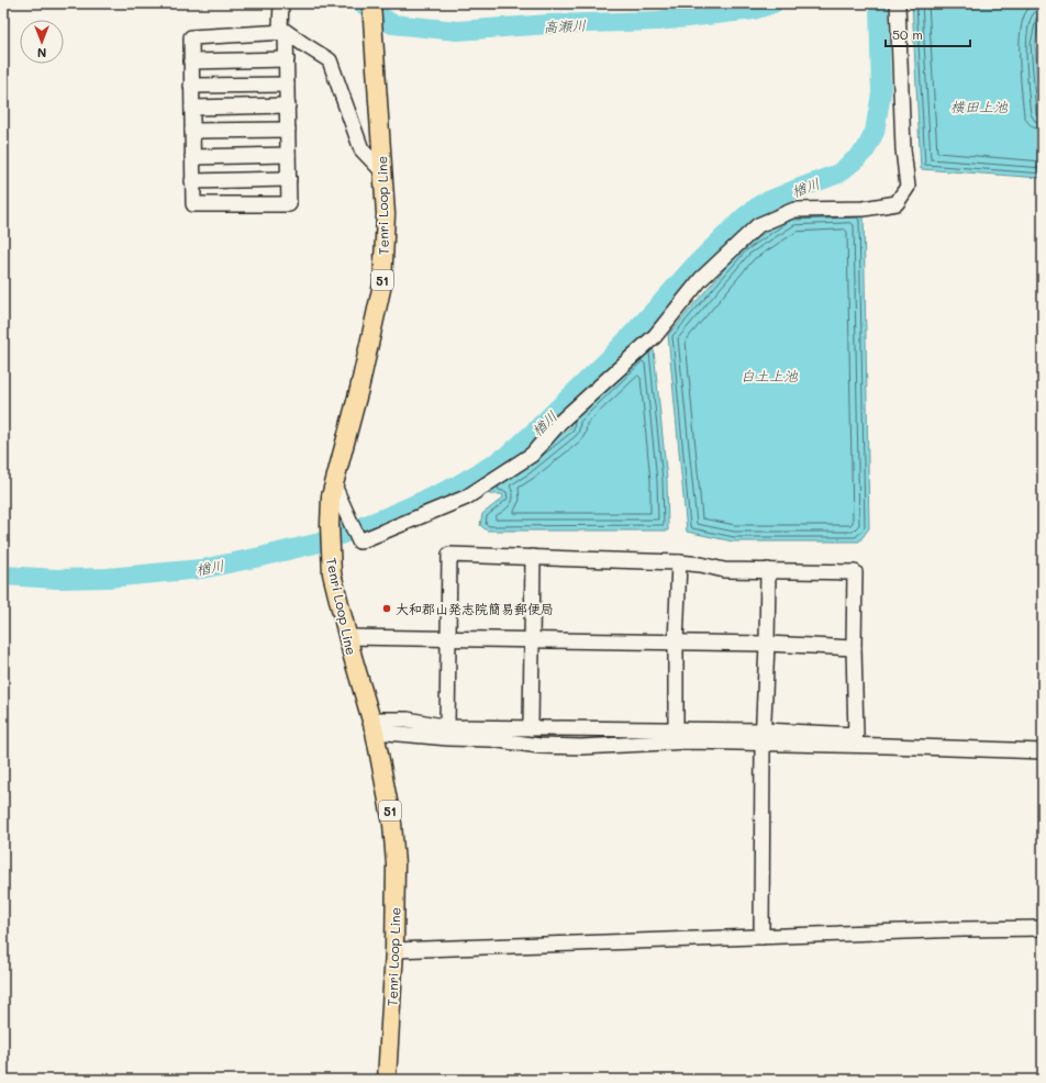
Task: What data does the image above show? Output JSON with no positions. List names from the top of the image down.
{
  "streets": {
    "main road": ["Tenri Loop Line", "51"]
  },
  "water": [
    "高瀬川",
    "横田上池",
    "楢川",
    "白土上池"
  ],
  "places": ["大和郡山発志院簡易郵便局"],
  "scale_bar": "50 m",
  "north": "bottom"
}
